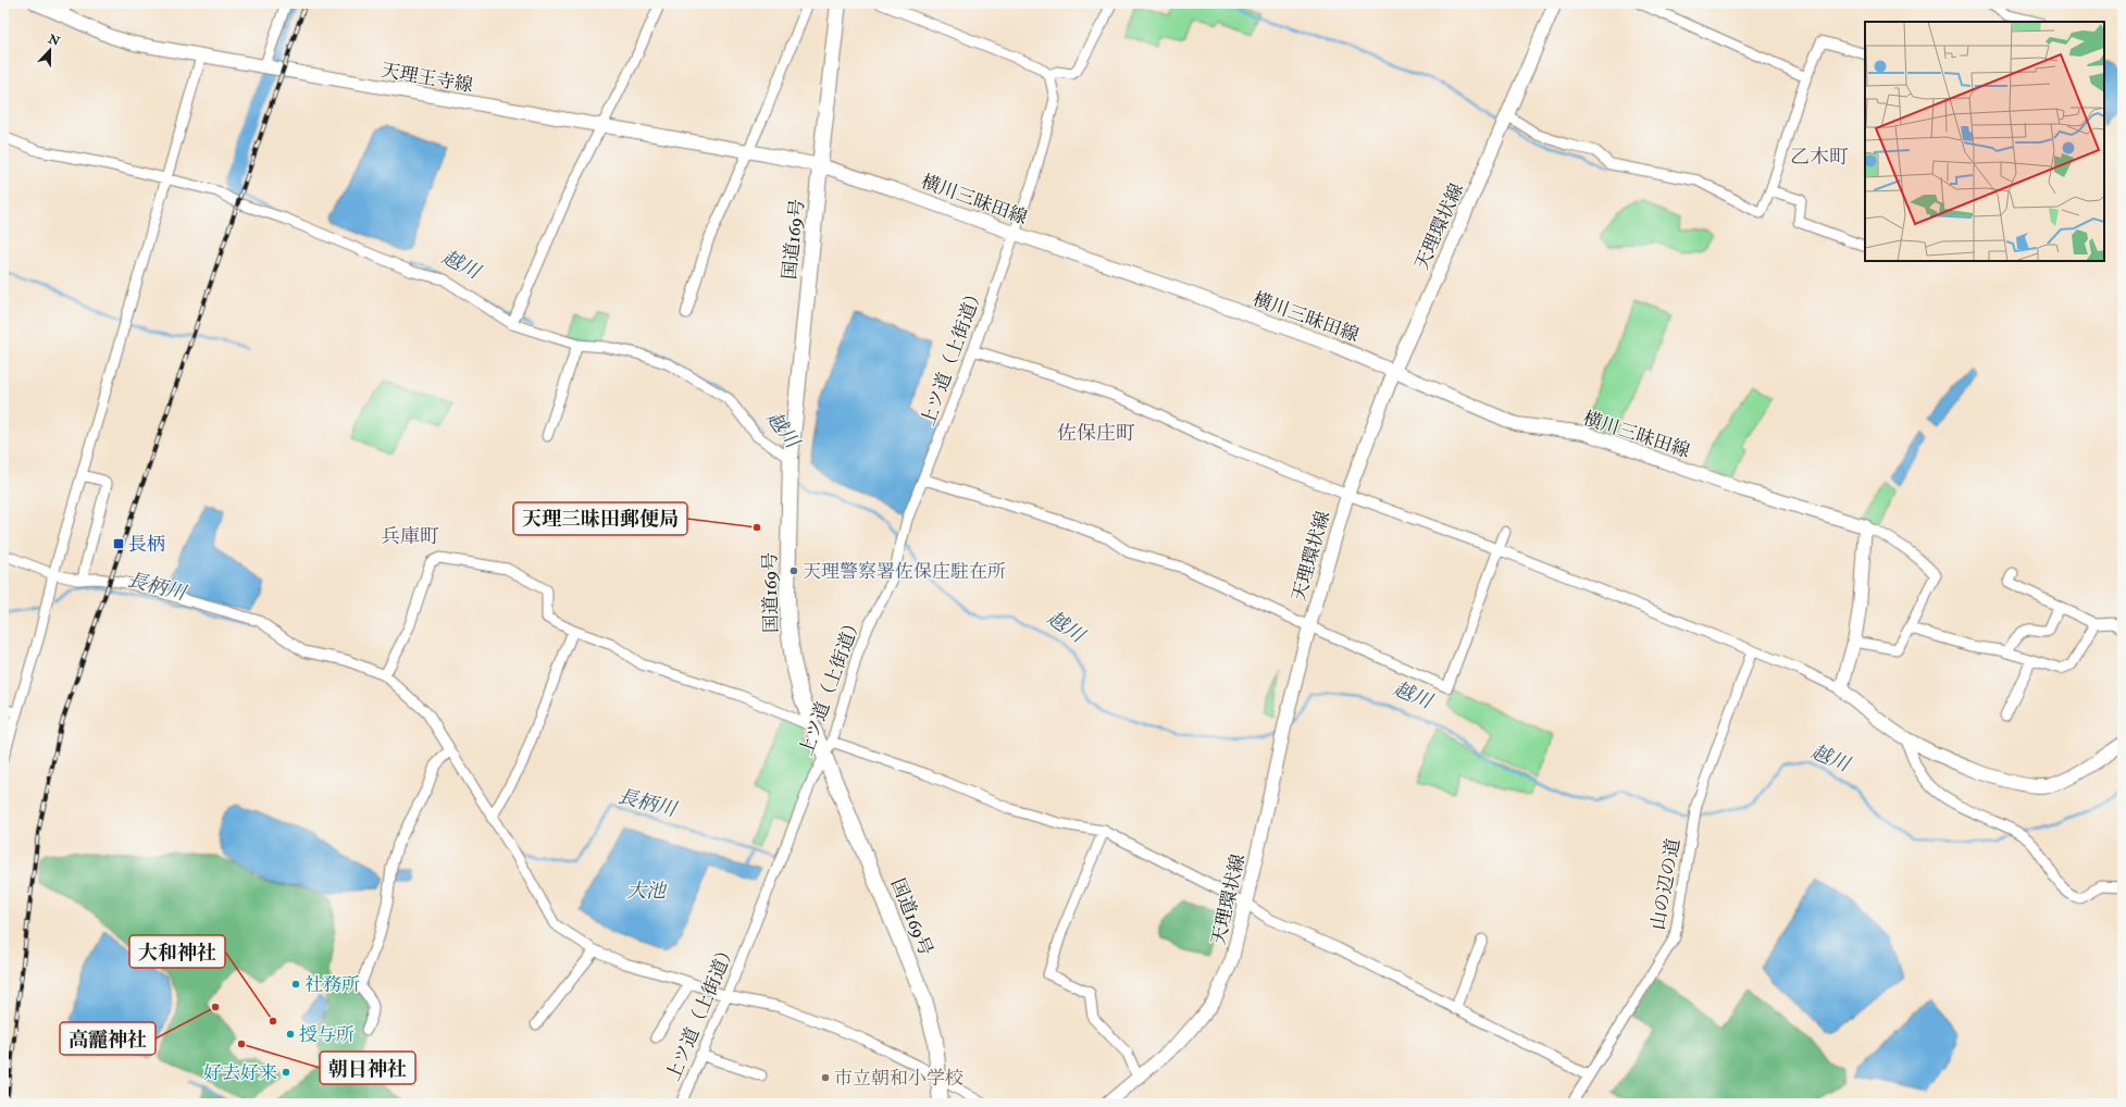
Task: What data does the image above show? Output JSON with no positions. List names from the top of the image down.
{
  "streets": {
    "highway": ["国道169号"],
    "main road": ["天理王寺線", "横川三昧田線", "天理環状線"],
    "street": ["上ツ道（上街道）", "山の辺の道"]
  },
  "crossings": [
    ["天理王寺線", "横川三昧田線"],
    ["天理王寺線", "国道169号"],
    ["横川三昧田線", "天理環状線"],
    ["横川三昧田線", "国道169号"],
    ["横川三昧田線", "上ツ道（上街道）"],
    ["国道169号", "上ツ道（上街道）"]
  ],
  "districts": ["乙木町", "佐保庄町", "兵庫町"],
  "water": ["越川", "長柄川", "大池"],
  "places": {
    "other": [
      "天理三昧田郵便局",
      "天理警察署佐保庄駐在所",
      "社務所",
      "高龗神社",
      "大和神社",
      "授与所",
      "朝日神社",
      "好去好来",
      "市立朝和小学校"
    ],
    "transit": ["長柄"]
  },
  "north": "top"
}
